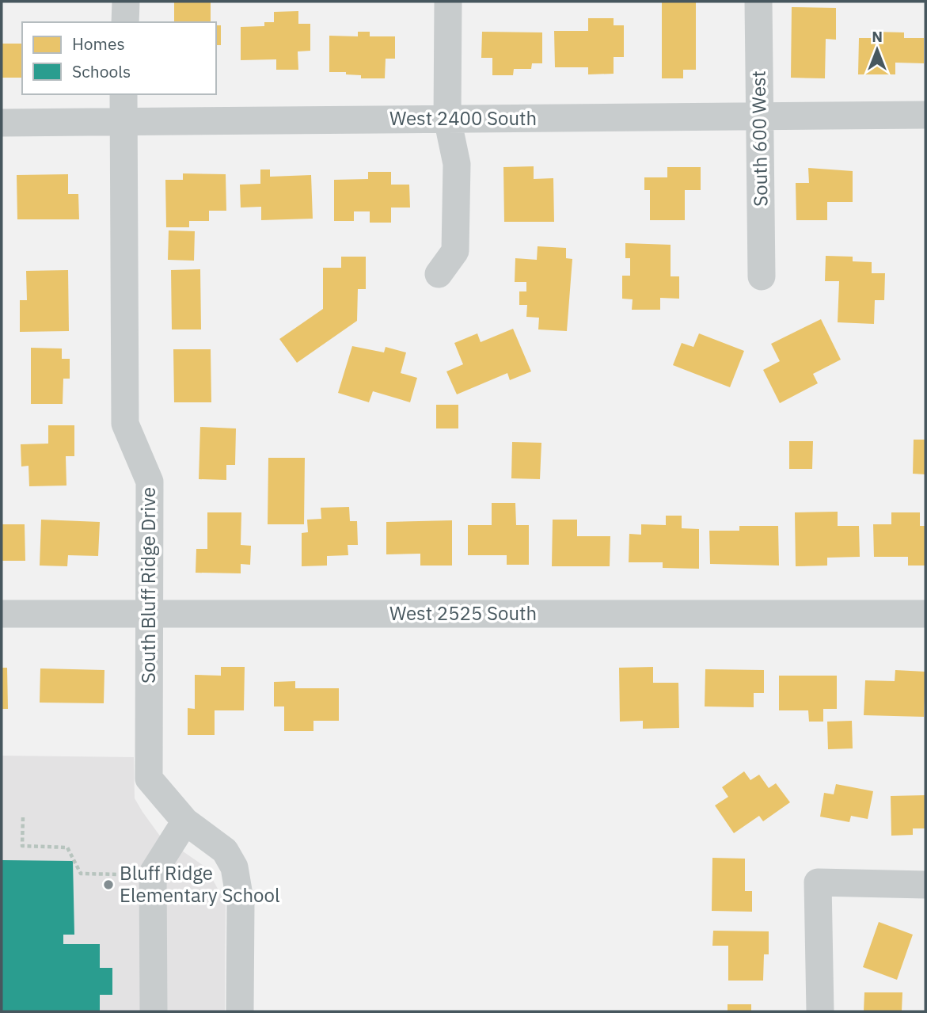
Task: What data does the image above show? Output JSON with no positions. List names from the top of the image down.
{
  "streets": {
    "street": [
      "West 2400 South",
      "South 600 West",
      "South Bluff Ridge Drive",
      "West 2525 South"
    ]
  },
  "crossings": [
    ["West 2400 South", "South 600 West"],
    ["West 2400 South", "South Bluff Ridge Drive"],
    ["South Bluff Ridge Drive", "West 2525 South"]
  ],
  "places": ["Bluff Ridge Elementary School"],
  "legend": ["Homes", "Schools"],
  "north": "top"
}
